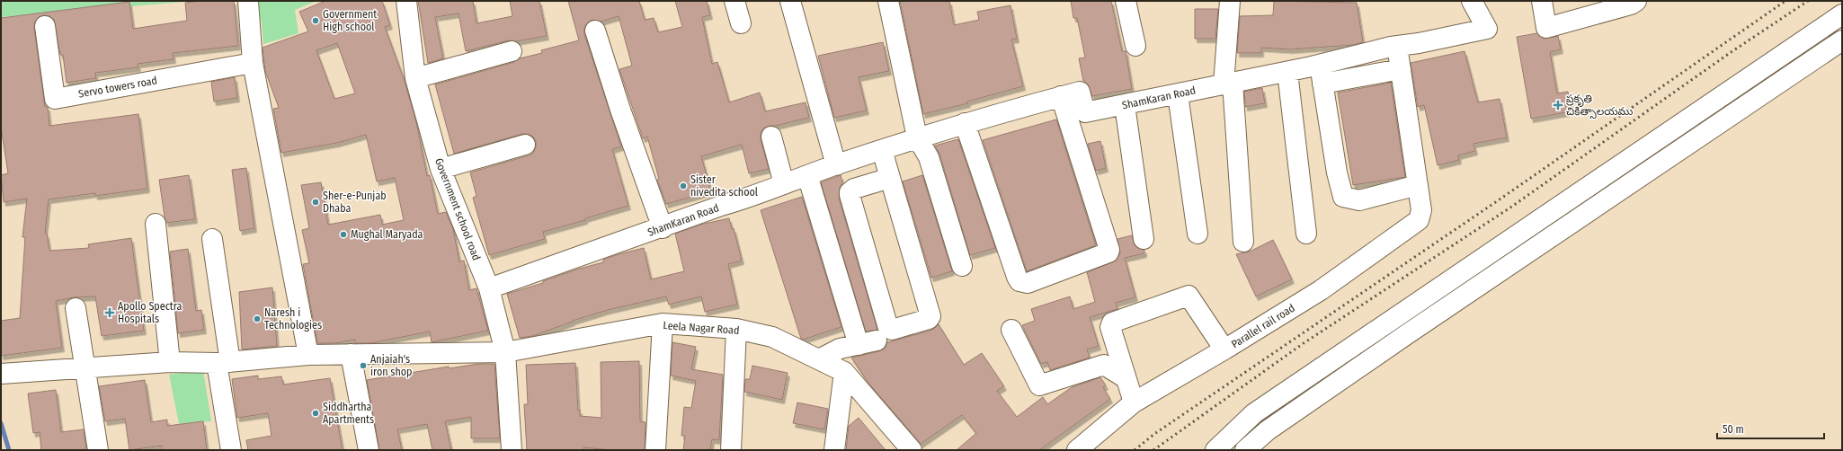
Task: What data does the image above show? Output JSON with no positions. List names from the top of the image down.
{
  "streets": {
    "street": [
      "Servo towers road",
      "ShamKaran Road",
      "Government school road",
      "Parallel rail road",
      "Leela Nagar Road"
    ]
  },
  "crossings": [
    ["ShamKaran Road", "Government school road"],
    ["ShamKaran Road", "Parallel rail road"],
    ["Government school road", "Leela Nagar Road"]
  ],
  "places": {
    "other": [
      "Government High school",
      "Sister nivedita school",
      "Sher-e-Punjab Dhaba",
      "Mughal Maryada",
      "Naresh i Technologies",
      "Anjaiah's iron shop",
      "Siddhartha Apartments"
    ],
    "health": ["ప్రకృతి చికిత్సాలయము", "Apollo Spectra Hospitals"]
  },
  "scale_bar": "50 m"
}
